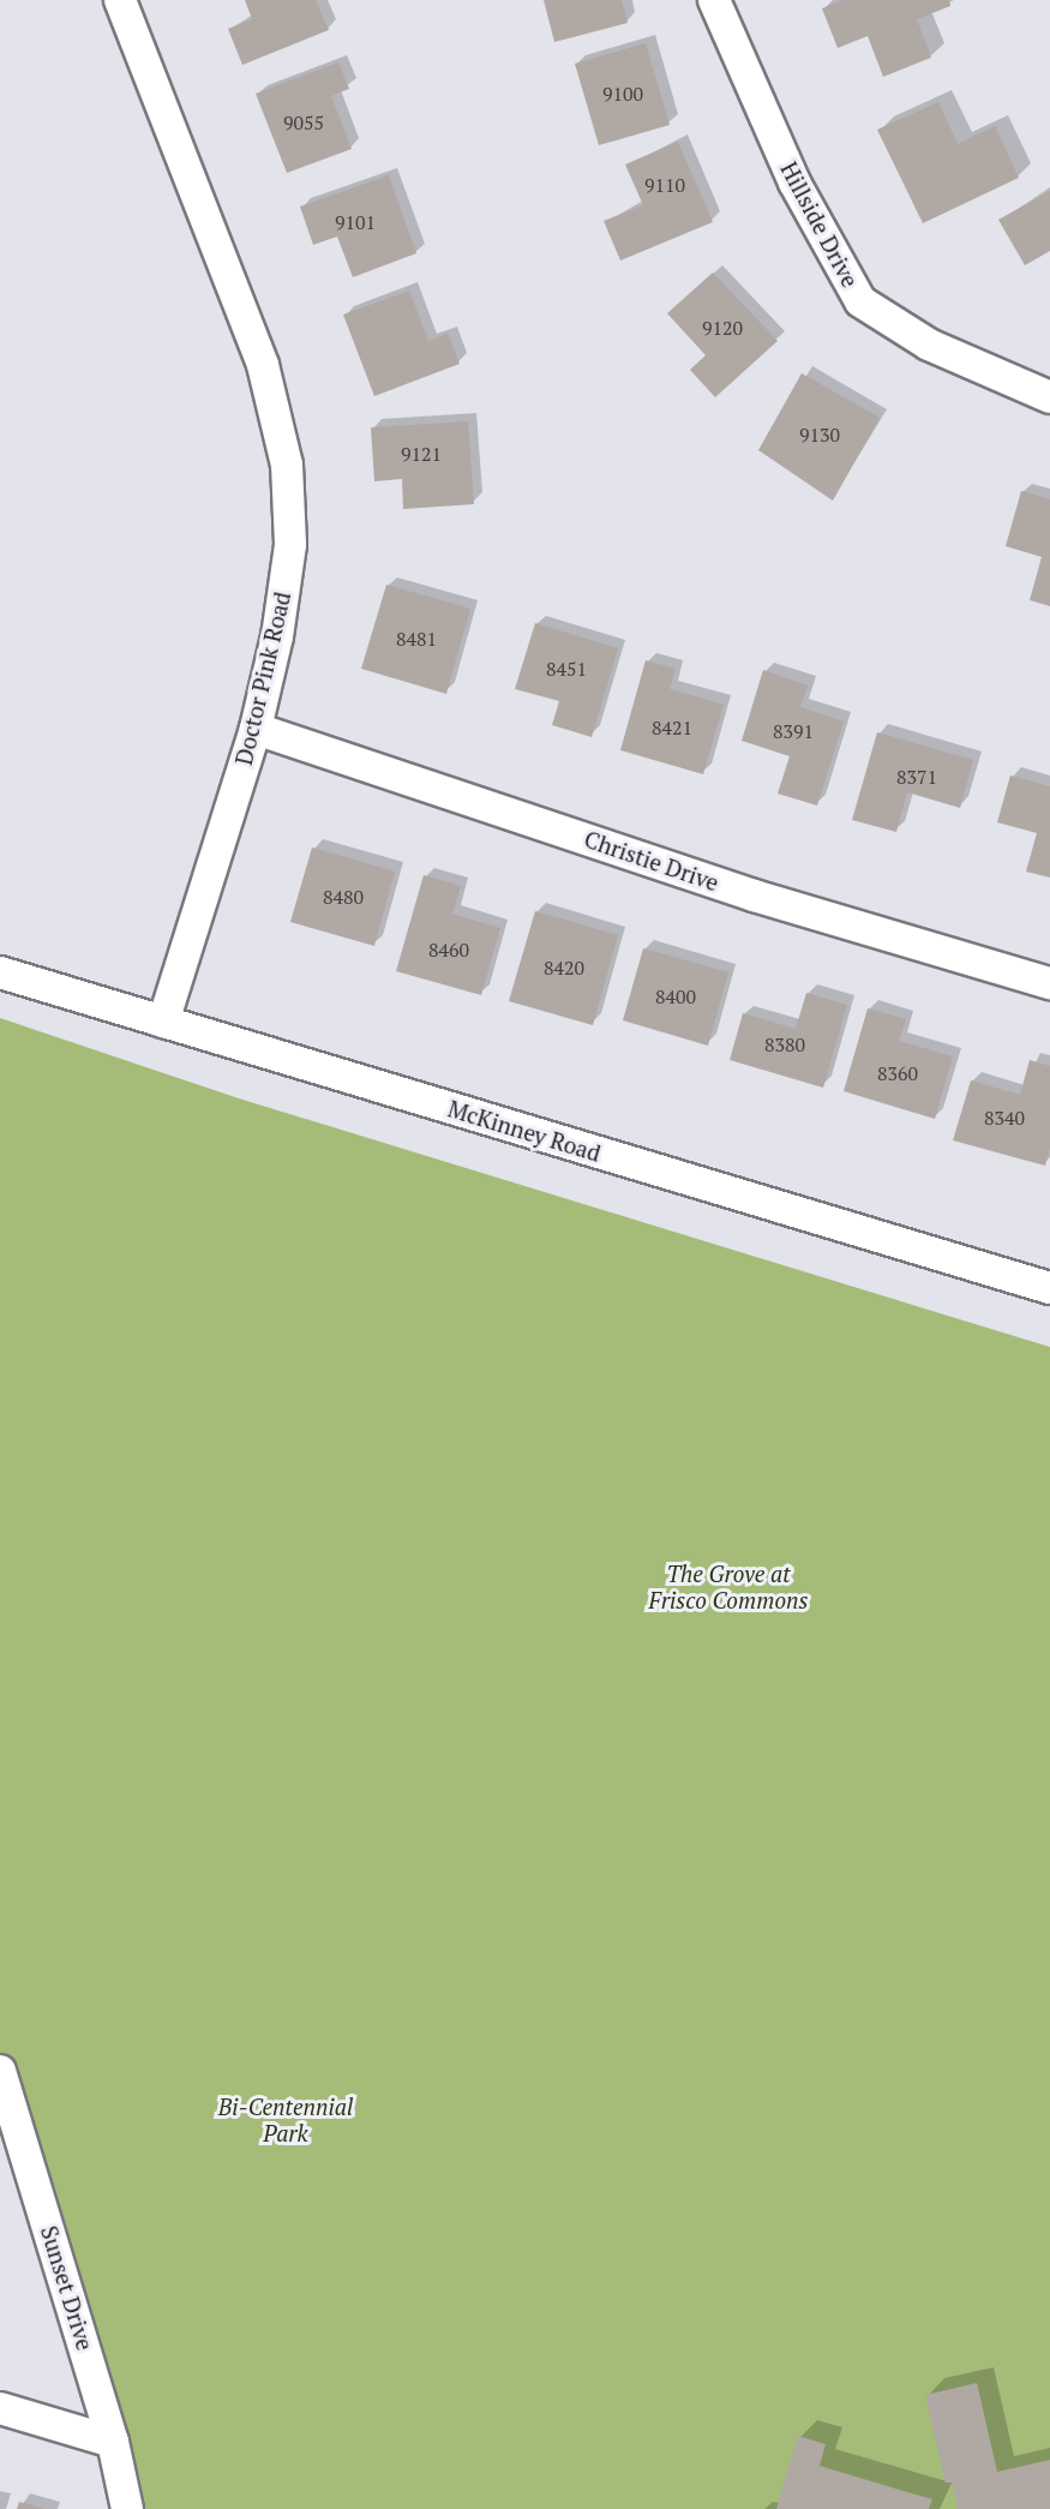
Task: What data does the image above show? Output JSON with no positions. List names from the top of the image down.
{
  "streets": {
    "street": [
      "Hillside Drive",
      "Doctor Pink Road",
      "Christie Drive",
      "McKinney Road",
      "Sunset Drive"
    ]
  },
  "crossings": [
    ["Doctor Pink Road", "Christie Drive"],
    ["Doctor Pink Road", "McKinney Road"]
  ],
  "parks": ["The Grove at Frisco Commons", "Bi-Centennial Park"],
  "house_numbers": [
    "9100",
    "9055",
    "9110",
    "9101",
    "9120",
    "9130",
    "9121",
    "8481",
    "8451",
    "8421",
    "8391",
    "8371",
    "8480",
    "8460",
    "8420",
    "8400",
    "8380",
    "8360",
    "8340"
  ]
}
